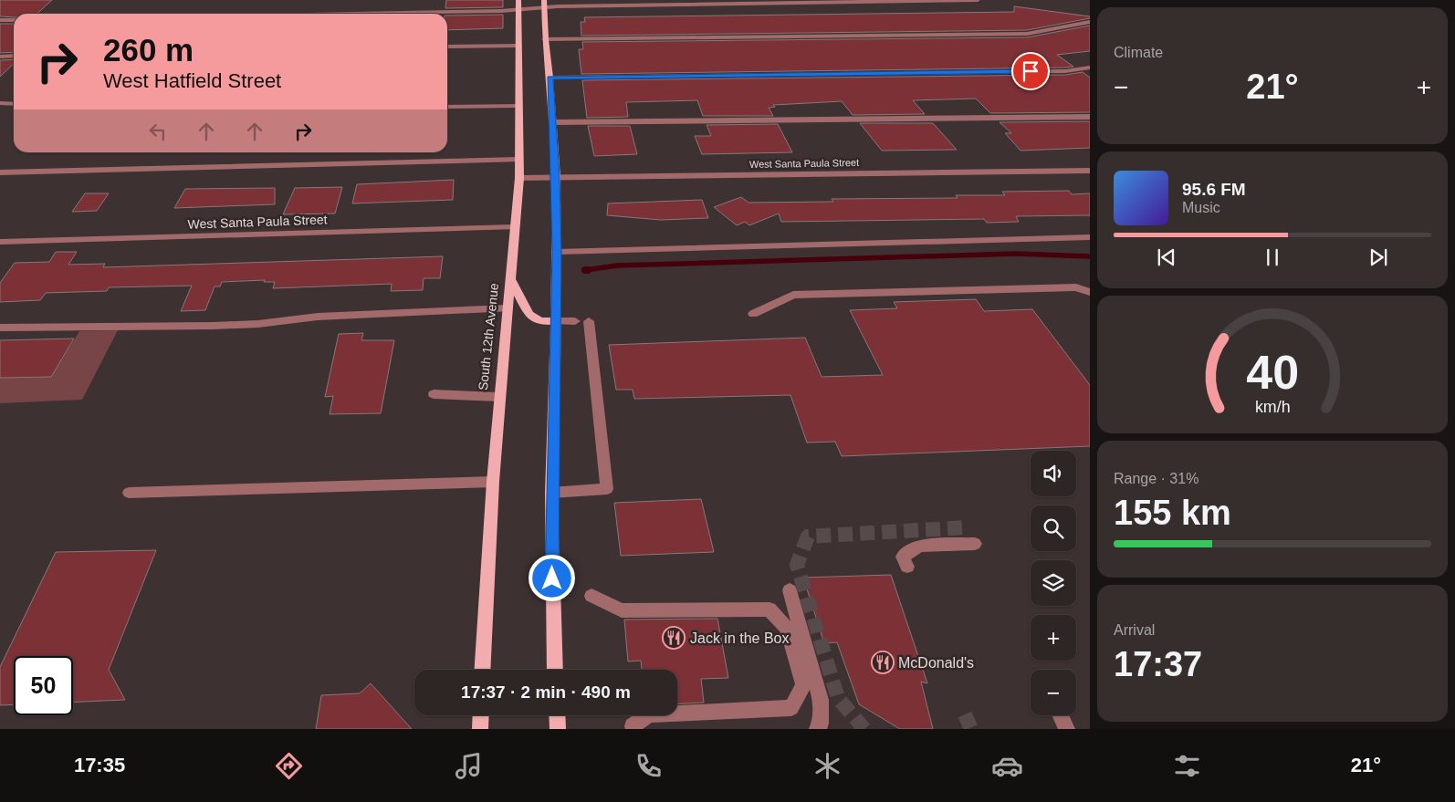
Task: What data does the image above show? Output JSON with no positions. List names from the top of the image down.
{
  "streets": {
    "main road": ["South 12th Avenue"],
    "street": ["West Santa Paula Street"]
  },
  "crossings": [
    ["West Santa Paula Street", "South 12th Avenue"]
  ],
  "places": {
    "restaurant": ["Jack in the Box", "McDonald's"]
  },
  "page": {
    "tile": [
      "Climate",
      ["Range · 31%", "155 km"],
      ["Arrival", "17:37"]
    ],
    "turn": ["260 m", "West Hatfield Street"],
    "heat": ["−", "21°", "+"],
    "song": ["95.6 FM", "Music"],
    "map_buttons": ["+", "−"],
    "limit": "50",
    "trip": "17:37 · 2 min · 490 m",
    "tabs": ["17:35", "21°"],
    "gauge": ["40", "km/h"]
  }
}
